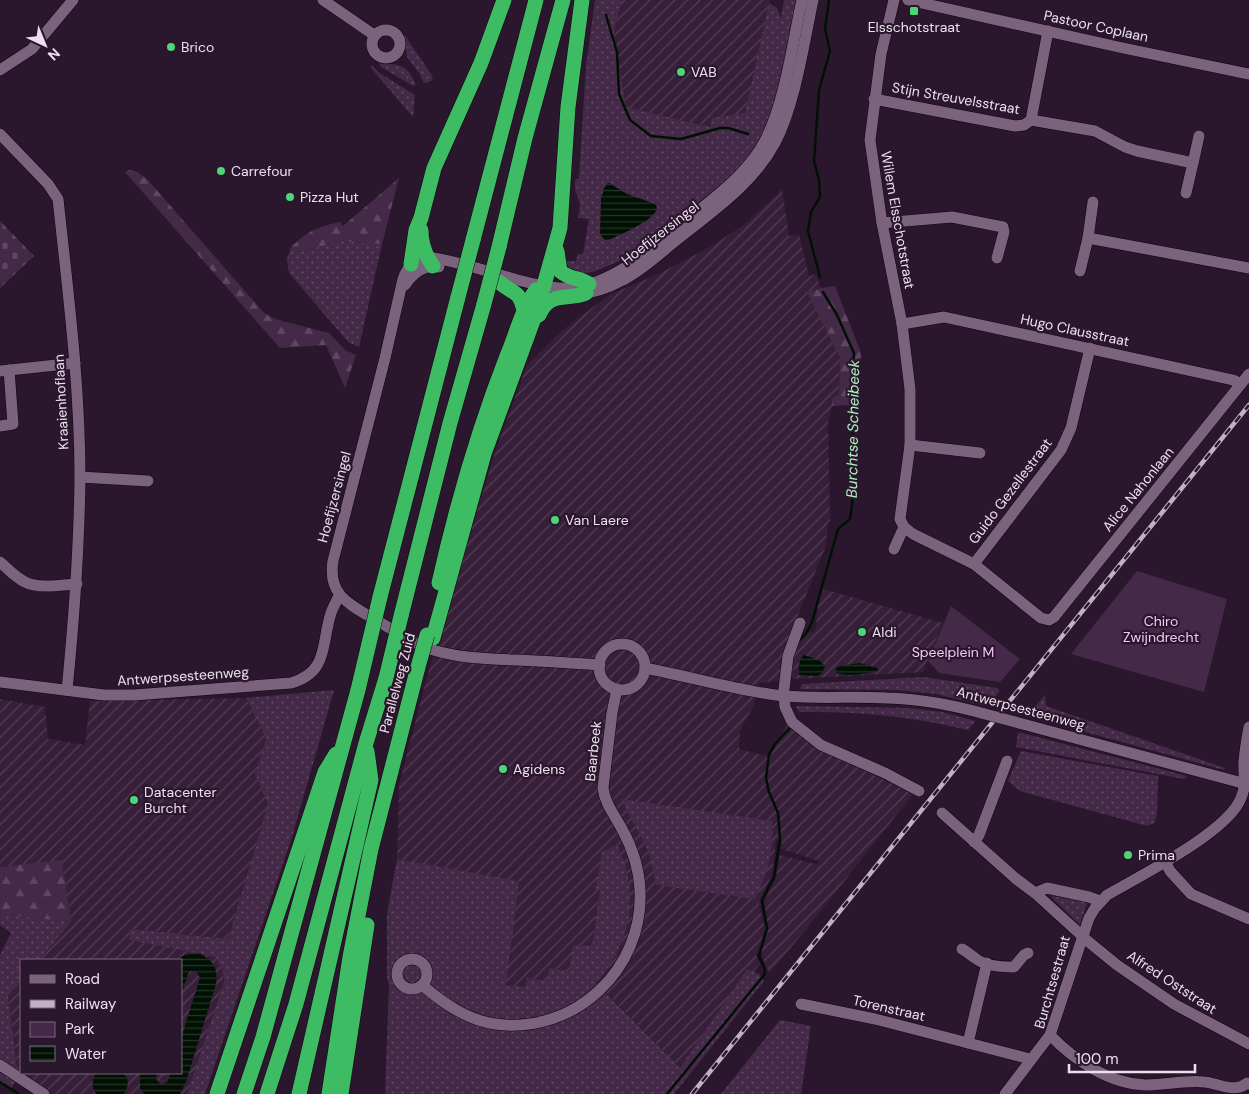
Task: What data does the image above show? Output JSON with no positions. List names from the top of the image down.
{
  "streets": {
    "highway": ["Parallelweg Zuid"],
    "street": [
      "Pastoor Coplaan",
      "Stijn Streuvelsstraat",
      "Willem Elsschotstraat",
      "Hoefijzersingel",
      "Hugo Clausstraat",
      "Kraaienhoflaan",
      "Alice Nahonlaan",
      "Guido Gezellestraat",
      "Antwerpsesteenweg",
      "Baarbeek",
      "Burchtsestraat",
      "Alfred Oststraat",
      "Torenstraat"
    ]
  },
  "crossings": [
    ["Pastoor Coplaan", "Stijn Streuvelsstraat"],
    ["Stijn Streuvelsstraat", "Willem Elsschotstraat"],
    ["Willem Elsschotstraat", "Hugo Clausstraat"],
    ["Hoefijzersingel", "Antwerpsesteenweg"],
    ["Hoefijzersingel", "Parallelweg Zuid"],
    ["Hugo Clausstraat", "Alice Nahonlaan"],
    ["Hugo Clausstraat", "Guido Gezellestraat"],
    ["Kraaienhoflaan", "Antwerpsesteenweg"],
    ["Alice Nahonlaan", "Guido Gezellestraat"],
    ["Antwerpsesteenweg", "Baarbeek"],
    ["Burchtsestraat", "Alfred Oststraat"]
  ],
  "water": ["Burchtse Scheibeek"],
  "parks": ["Chiro Zwijndrecht", "Speelplein M"],
  "places": {
    "transit": ["Elsschotstraat"],
    "other": [
      "Brico",
      "VAB",
      "Carrefour",
      "Pizza Hut",
      "Van Laere",
      "Aldi",
      "Agidens",
      "Datacenter Burcht",
      "Prima"
    ]
  },
  "legend": [
    "Road",
    "Railway",
    "Park",
    "Water"
  ],
  "scale_bar": "100 m",
  "north": "bottom right"
}
